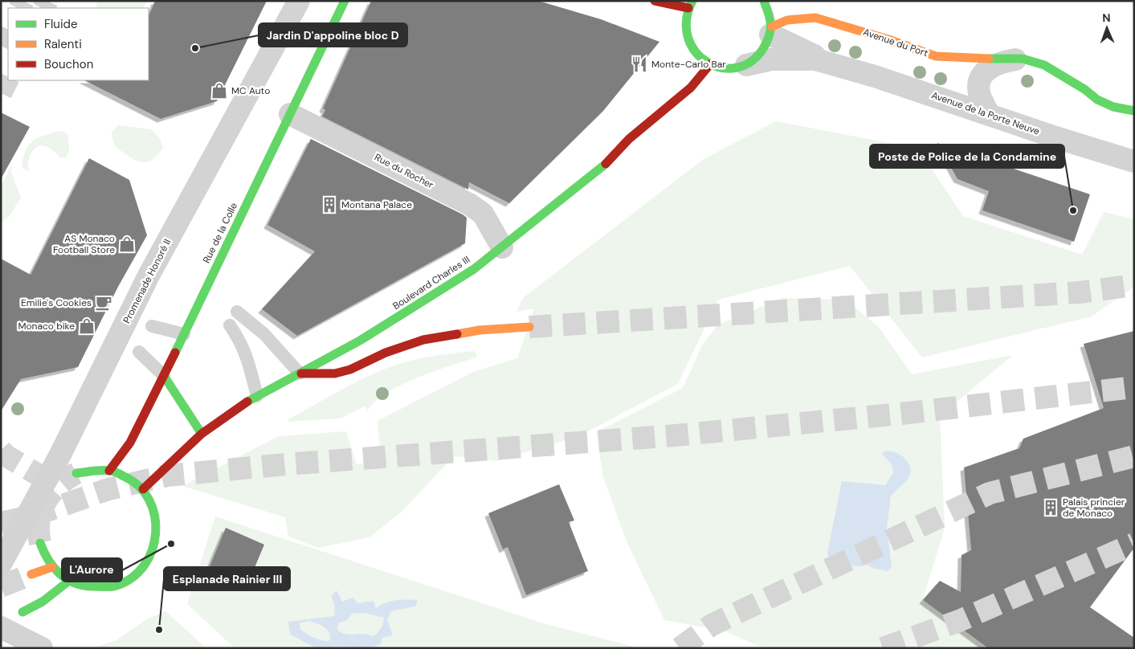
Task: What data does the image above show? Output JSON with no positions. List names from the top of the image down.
{
  "streets": {
    "main road": ["Avenue du Port", "Rue de la Colle", "Boulevard Charles III"],
    "street": ["Avenue de la Porte Neuve", "Rue du Rocher", "Promenade Honoré II"]
  },
  "crossings": [
    ["Avenue du Port", "Avenue de la Porte Neuve"],
    ["Rue du Rocher", "Rue de la Colle"],
    ["Rue du Rocher", "Boulevard Charles III"]
  ],
  "places": {
    "other": [
      "Jardin D'appoline bloc D",
      "Poste de Police de la Condamine",
      "L'Aurore",
      "Esplanade Rainier III"
    ],
    "restaurant": ["Monte-Carlo Bar"],
    "shop": ["MC Auto", "AS Monaco Football Store", "Monaco bike"],
    "building": ["Montana Palace", "Palais princier de Monaco"],
    "cafe": ["Emilie's Cookies"]
  },
  "legend": ["Fluide", "Ralenti", "Bouchon"],
  "north": "top"
}
